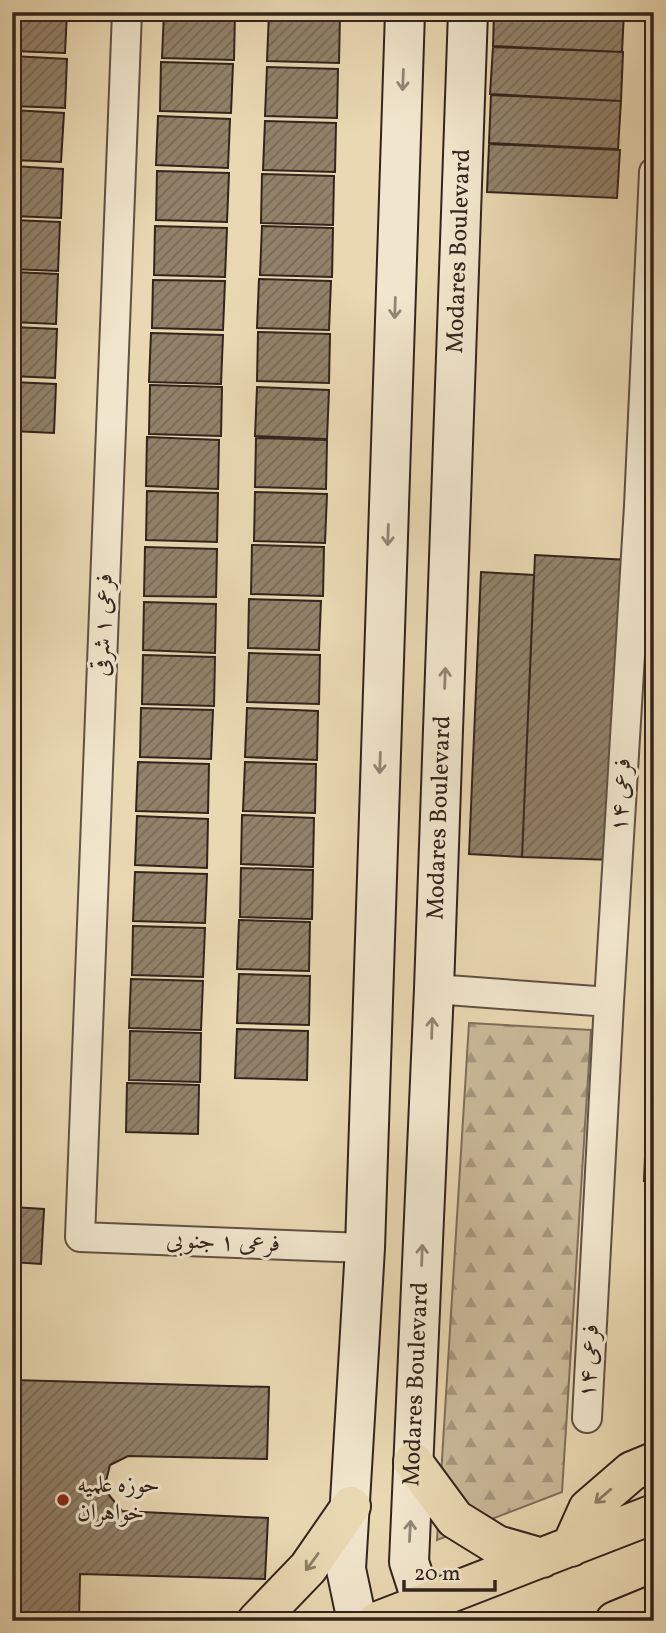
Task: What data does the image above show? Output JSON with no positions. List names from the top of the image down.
{
  "streets": {
    "main road": ["Modares Boulevard"],
    "street": ["فرعی ۱ شرقی", "فرعی ۱۴", "فرعی ۱ جنوبی"]
  },
  "crossings": [
    ["فرعی ۱ شرقی", "فرعی ۱ جنوبی"]
  ],
  "places": ["حوزه علمیه خواهران"],
  "scale_bar": "20 m"
}
